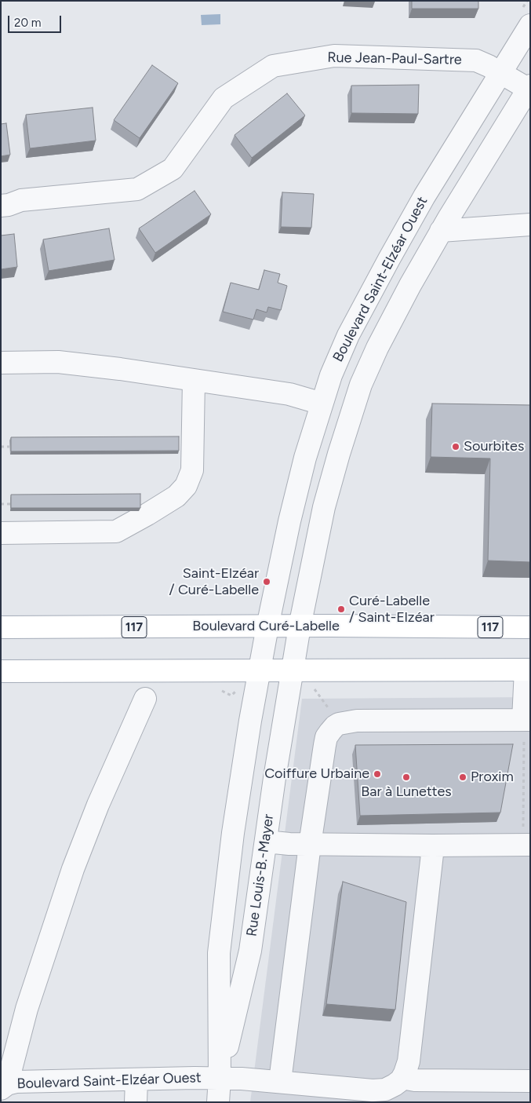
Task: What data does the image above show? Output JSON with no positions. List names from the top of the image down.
{
  "streets": {
    "main road": ["Boulevard Curé-Labelle", "117"],
    "street": ["Rue Jean-Paul-Sartre", "Boulevard Saint-Elzéar Ouest", "Rue Louis-B.-Mayer"]
  },
  "crossings": [
    ["Rue Jean-Paul-Sartre", "Boulevard Saint-Elzéar Ouest"],
    ["Boulevard Saint-Elzéar Ouest", "Boulevard Curé-Labelle"],
    ["Boulevard Saint-Elzéar Ouest", "Rue Louis-B.-Mayer"]
  ],
  "places": [
    "Sourbites",
    "Saint-Elzéar / Curé-Labelle",
    "Curé-Labelle / Saint-Elzéar",
    "Coiffure Urbaine",
    "Bar à Lunettes",
    "Proxim"
  ],
  "scale_bar": "20 m"
}
